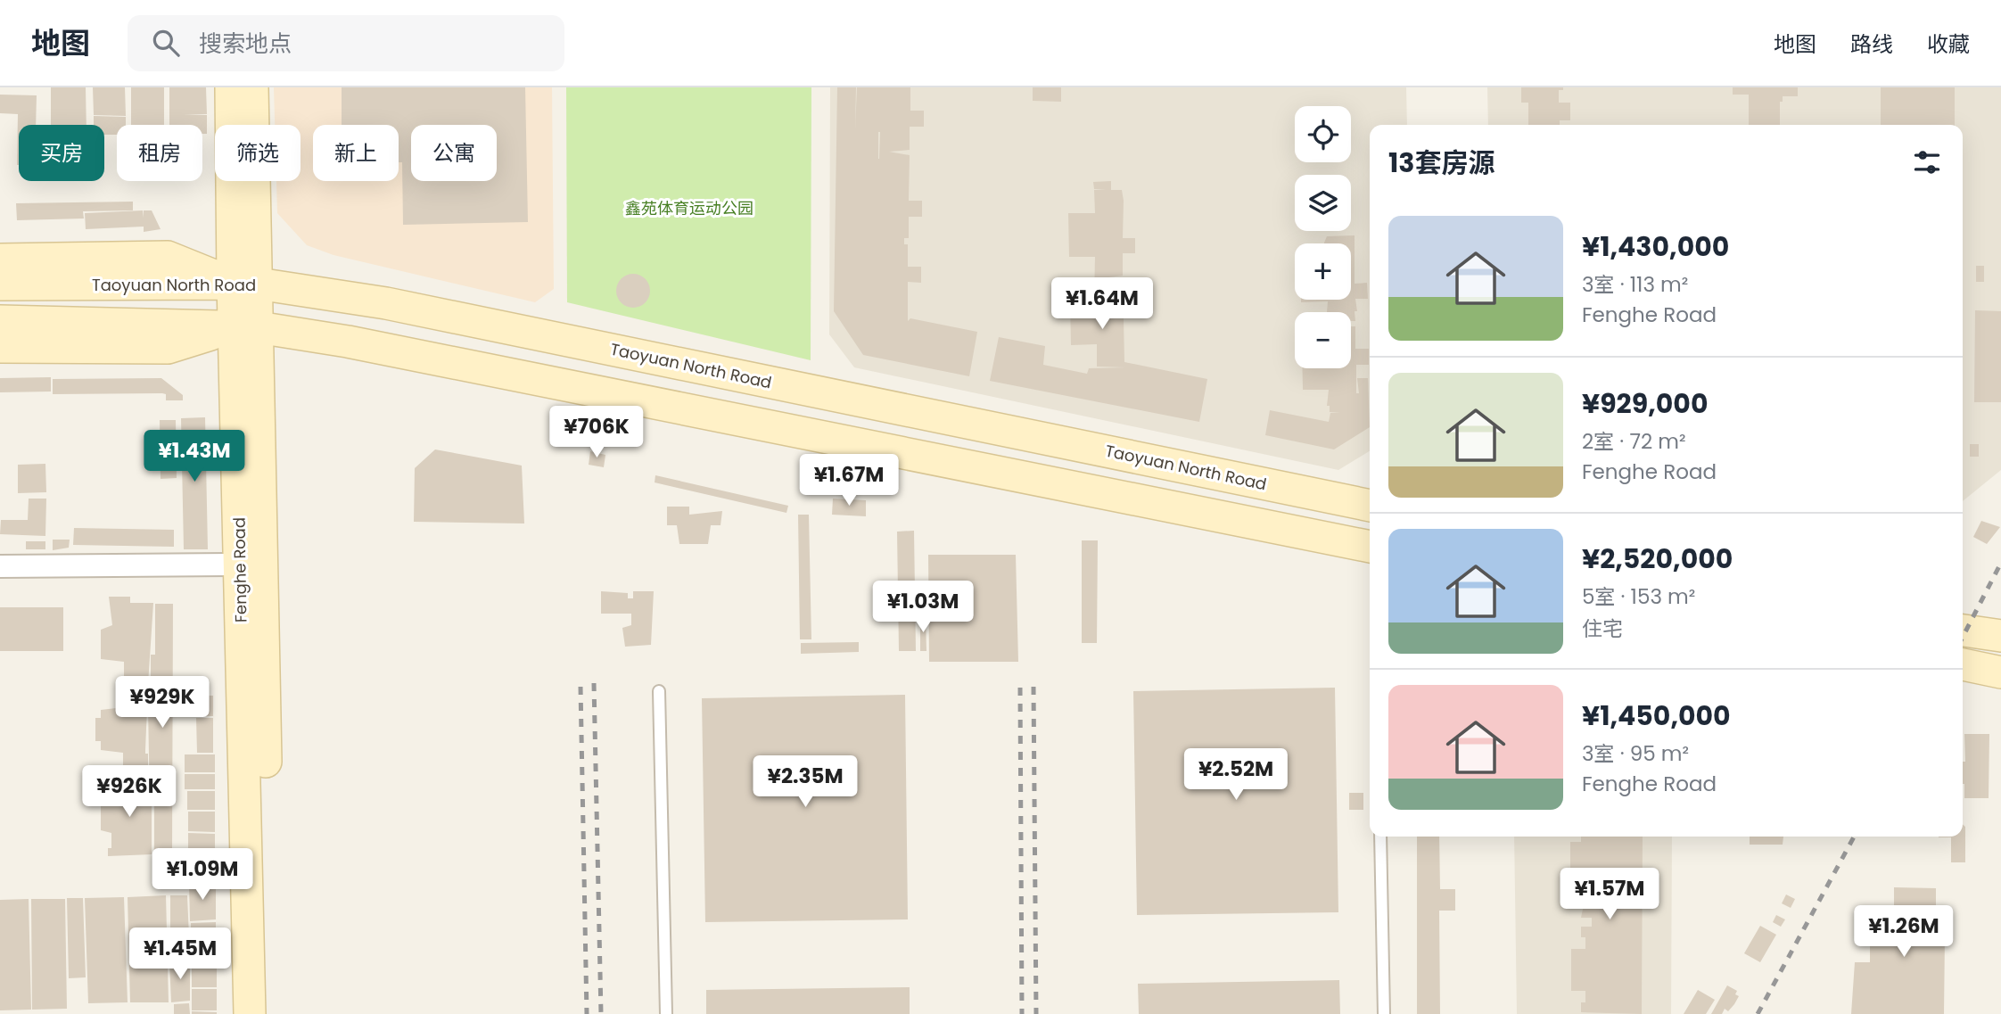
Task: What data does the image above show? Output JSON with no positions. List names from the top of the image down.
{
  "streets": {
    "main road": ["Taoyuan North Road", "Fenghe Road"]
  },
  "crossings": [
    ["Taoyuan North Road", "Fenghe Road"]
  ],
  "parks": ["鑫苑体育运动公园"],
  "page": {
    "header": "地图",
    "search": "搜索地点",
    "nav": ["地图", "路线", "收藏"],
    "map_buttons": ["+", "−"],
    "chip": [
      "买房",
      "租房",
      "筛选",
      "新上",
      "公寓"
    ],
    "heading": "13套房源",
    "list": [
      {
        "name": "¥1,430,000",
        "note": "3室 · 113 m² · Fenghe Road"
      },
      {
        "name": "¥929,000",
        "note": "2室 · 72 m² · Fenghe Road"
      },
      {
        "name": "¥2,520,000",
        "note": "5室 · 153 m² · 住宅"
      },
      {
        "name": "¥1,450,000",
        "note": "3室 · 95 m² · Fenghe Road"
      }
    ],
    "price": [
      "¥1.64M",
      "¥706K",
      "¥1.43M",
      "¥1.67M",
      "¥1.03M",
      "¥929K",
      "¥2.52M",
      "¥2.35M",
      "¥926K",
      "¥1.09M",
      "¥1.57M",
      "¥1.26M",
      "¥1.45M"
    ]
  }
}
